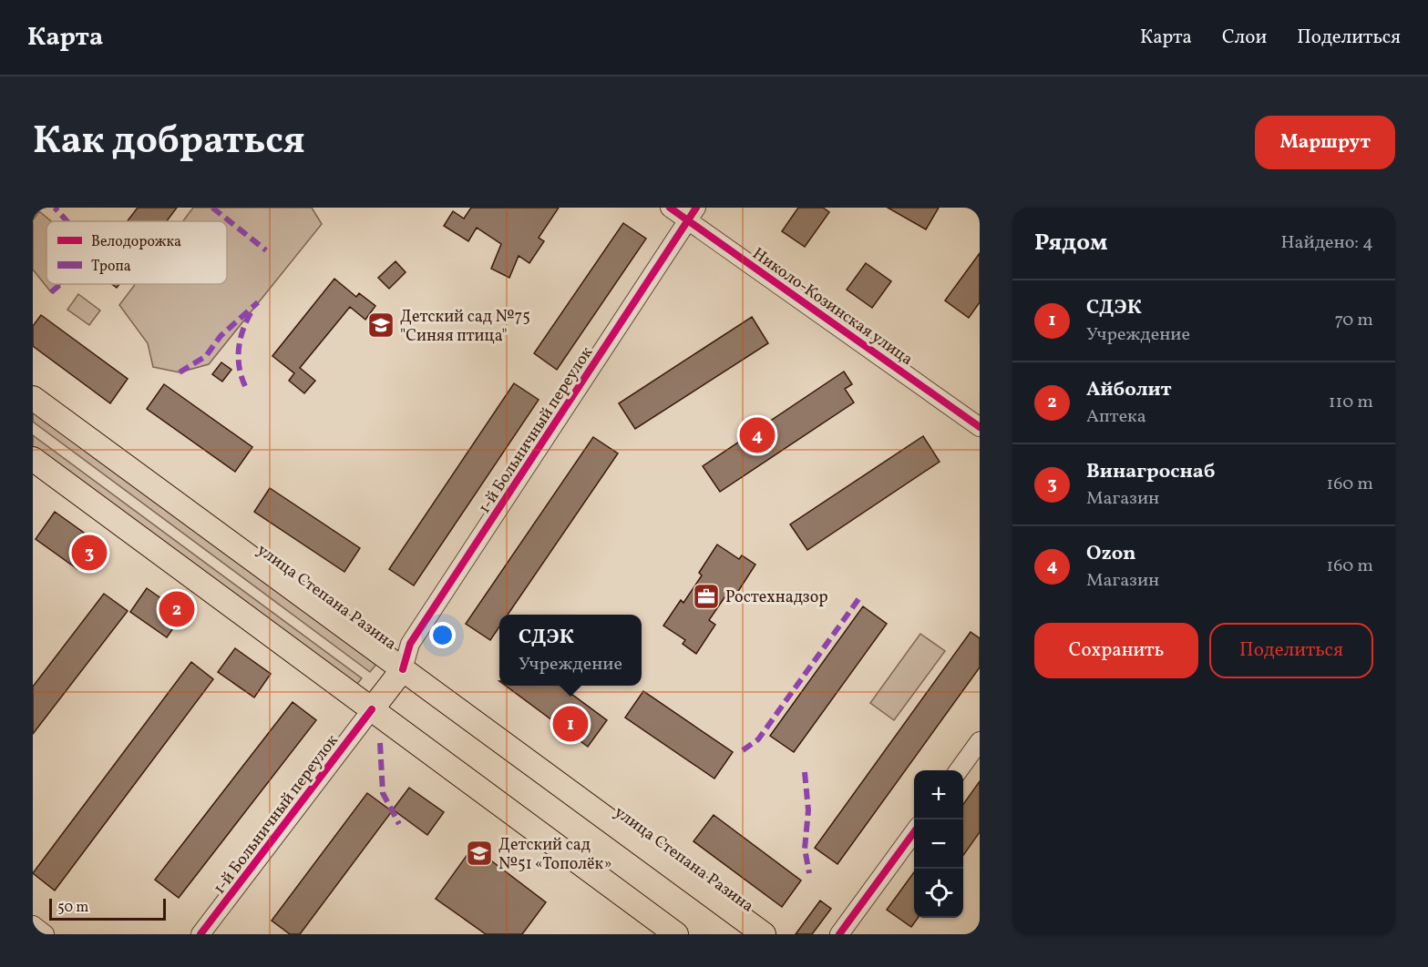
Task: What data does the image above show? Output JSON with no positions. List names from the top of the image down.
{
  "streets": {
    "main road": ["1-й Больничный переулок", "улица Степана Разина"],
    "street": ["Николо-Козинская улица"]
  },
  "crossings": [
    ["Николо-Козинская улица", "1-й Больничный переулок"],
    ["1-й Больничный переулок", "улица Степана Разина"]
  ],
  "places": {
    "school or university": ["Детский сад №75 \"Синяя птица\"", "Детский сад №51 «Тополёк»"],
    "office": ["Ростехнадзор"]
  },
  "legend": ["Велодорожка", "Тропа"],
  "scale_bar": "50 m",
  "page": {
    "header": "Карта",
    "nav": ["Карта", "Слои", "Поделиться"],
    "title": "Как добраться",
    "buttons": [
      "Маршрут",
      ["Сохранить", "Поделиться"]
    ],
    "heading": ["Рядом", "Найдено: 4"],
    "list": [
      {
        "mark": "1",
        "name": "СДЭК",
        "note": "Учреждение",
        "value": "70 m"
      },
      {
        "mark": "2",
        "name": "Айболит",
        "note": "Аптека",
        "value": "110 m"
      },
      {
        "mark": "3",
        "name": "Винагроснаб",
        "note": "Магазин",
        "value": "160 m"
      },
      {
        "mark": "4",
        "name": "Ozon",
        "note": "Магазин",
        "value": "160 m"
      }
    ],
    "pins": [
      "4",
      "3",
      "2",
      "1"
    ],
    "popup": ["СДЭК", "Учреждение"],
    "map_buttons": ["+", "−"],
    "scale": "50 m"
  }
}
